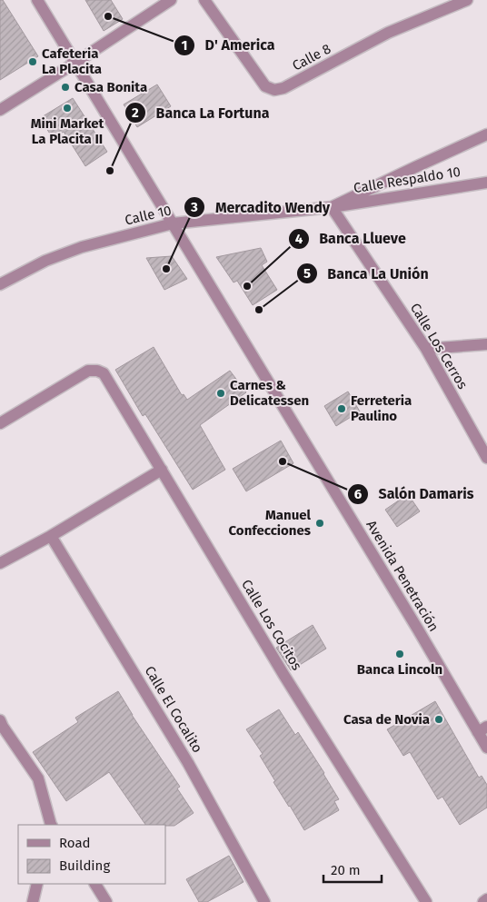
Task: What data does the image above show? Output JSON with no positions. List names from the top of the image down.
{
  "streets": {
    "street": [
      "Calle 8",
      "Calle Respaldo 10",
      "Calle 10",
      "Calle Los Cerros",
      "Avenida Penetración",
      "Calle Los Cocitos",
      "Calle El Cocalito"
    ]
  },
  "crossings": [
    ["Calle Respaldo 10", "Calle 10"],
    ["Calle Respaldo 10", "Calle Los Cerros"],
    ["Calle 10", "Calle Los Cerros"],
    ["Calle 10", "Avenida Penetración"]
  ],
  "places": [
    "D' America",
    "Cafeteria La Placita",
    "Casa Bonita",
    "Mini Market La Placita II",
    "Banca La Fortuna",
    "Mercadito Wendy",
    "Banca Llueve",
    "Banca La Unión",
    "Carnes & Delicatessen",
    "Ferreteria Paulino",
    "Salón Damaris",
    "Manuel Confecciones",
    "Banca Lincoln",
    "Casa de Novia"
  ],
  "legend": ["Road", "Building"],
  "scale_bar": "20 m"
}
